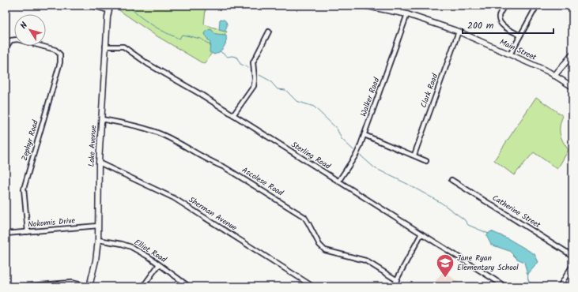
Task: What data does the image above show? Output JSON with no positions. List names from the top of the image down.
{
  "streets": {
    "street": [
      "Main Street",
      "Clark Road",
      "Walker Road",
      "Zephyr Road",
      "Lake Avenue",
      "Sterling Road",
      "Ascolese Road",
      "Catherine Street",
      "Sherman Avenue",
      "Nokomis Drive",
      "Elliot Road"
    ]
  },
  "crossings": [
    ["Main Street", "Clark Road"],
    ["Main Street", "Walker Road"],
    ["Walker Road", "Sterling Road"],
    ["Zephyr Road", "Nokomis Drive"],
    ["Lake Avenue", "Sterling Road"],
    ["Lake Avenue", "Ascolese Road"],
    ["Lake Avenue", "Sherman Avenue"],
    ["Lake Avenue", "Nokomis Drive"],
    ["Lake Avenue", "Elliot Road"]
  ],
  "places": {
    "school or university": ["Jane Ryan Elementary School"]
  },
  "scale_bar": "200 m",
  "north": "top left"
}
